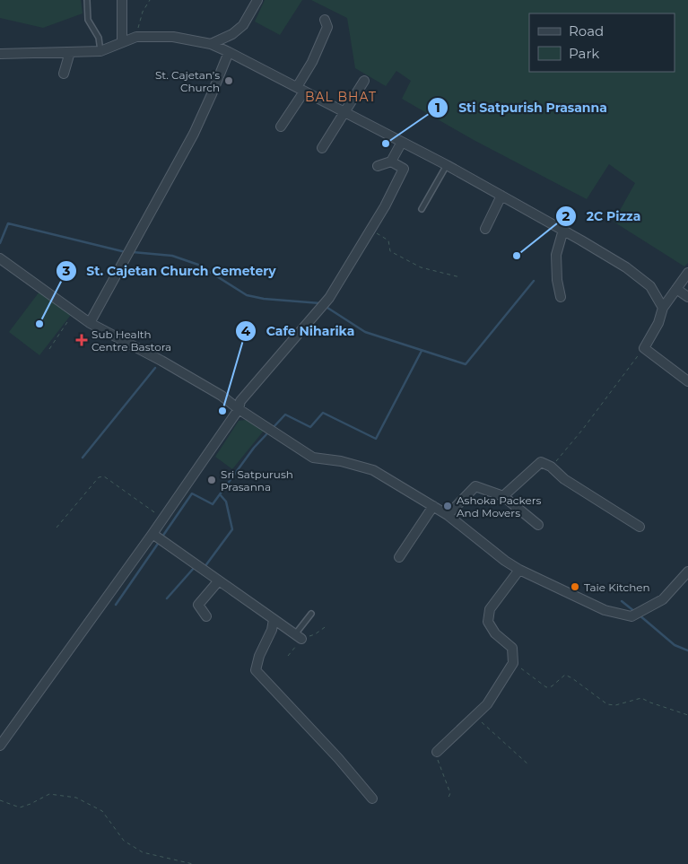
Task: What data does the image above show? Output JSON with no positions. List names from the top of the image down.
{
  "districts": ["BAL BHAT"],
  "places": {
    "other": [
      "St. Cajetan’s Church",
      "Sti Satpurish Prasanna",
      "2C Pizza",
      "St. Cajetan Church Cemetery",
      "Cafe Niharika",
      "Sri Satpurush Prasanna",
      "Ashoka Packers And Movers",
      "Taie Kitchen"
    ],
    "health": ["Sub Health Centre Bastora"]
  },
  "legend": ["Road", "Park"]
}
